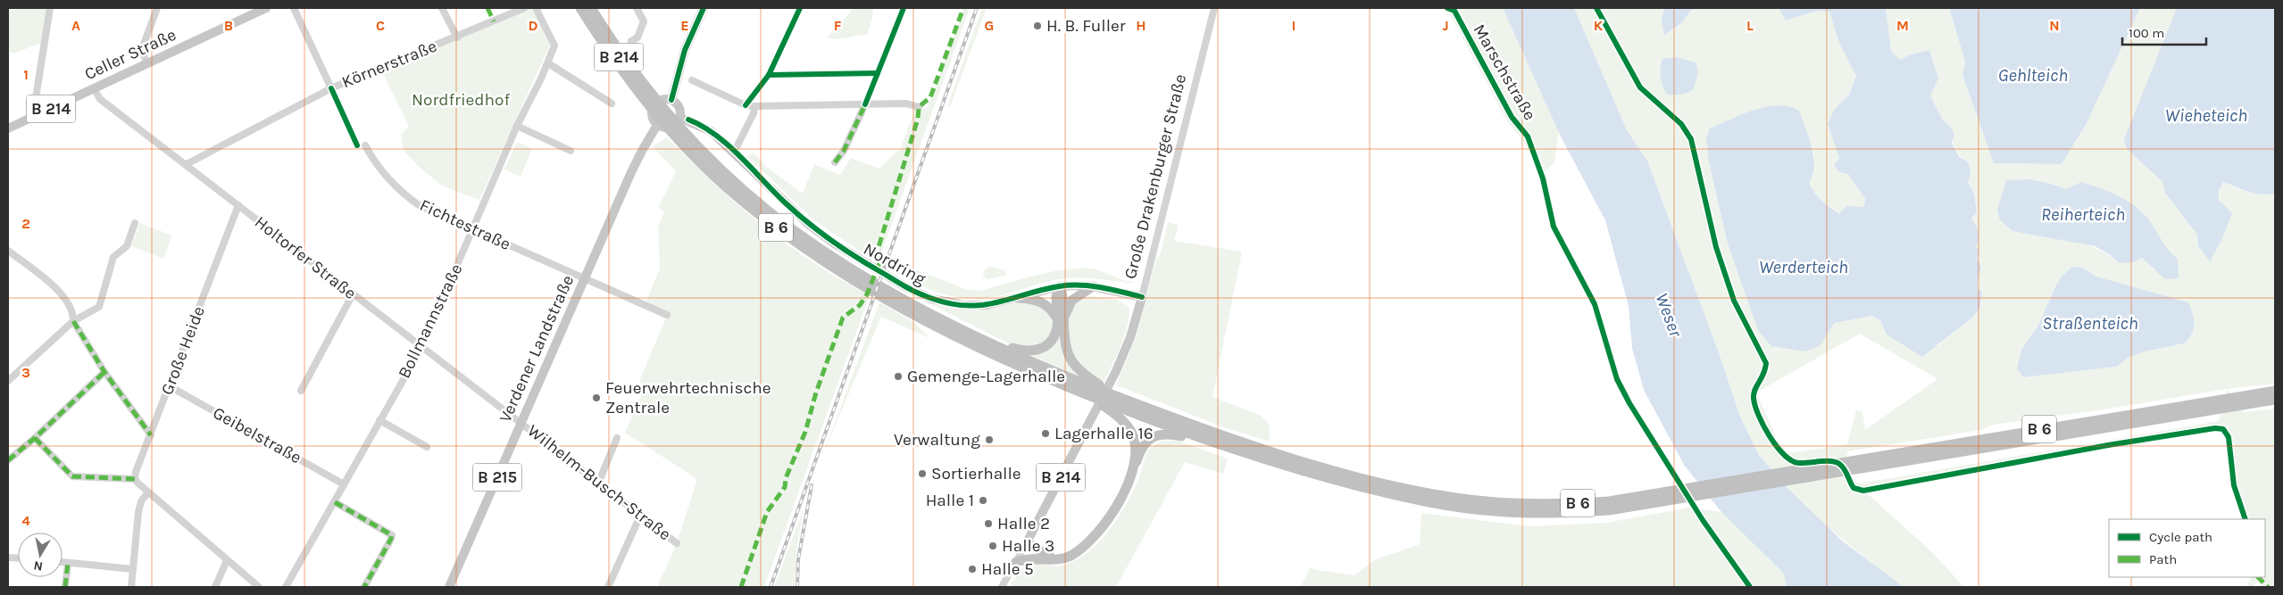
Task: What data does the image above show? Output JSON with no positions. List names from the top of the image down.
{
  "streets": {
    "highway": ["B 6"],
    "main road": [
      "Celler Straße",
      "B 214",
      "Große Drakenburger Straße",
      "Nordring",
      "Verdener Landstraße",
      "B 215"
    ],
    "street": [
      "Körnerstraße",
      "Marschstraße",
      "Fichtestraße",
      "Holtorfer Straße",
      "Bollmannstraße",
      "Große Heide",
      "Geibelstraße",
      "Wilhelm-Busch-Straße"
    ]
  },
  "crossings": [
    ["Celler Straße", "Holtorfer Straße"],
    ["B 214", "Nordring"],
    ["B 214", "Verdener Landstraße"],
    ["Körnerstraße", "Holtorfer Straße"],
    ["Große Drakenburger Straße", "Nordring"],
    ["Fichtestraße", "Bollmannstraße"],
    ["Fichtestraße", "Verdener Landstraße"],
    ["B 6", "Nordring"],
    ["Holtorfer Straße", "Bollmannstraße"],
    ["Holtorfer Straße", "Verdener Landstraße"],
    ["Holtorfer Straße", "Große Heide"],
    ["Holtorfer Straße", "Wilhelm-Busch-Straße"],
    ["Nordring", "Verdener Landstraße"],
    ["Bollmannstraße", "Geibelstraße"],
    ["Verdener Landstraße", "Wilhelm-Busch-Straße"],
    ["Große Heide", "Geibelstraße"]
  ],
  "water": [
    "Gehlteich",
    "Wieheteich",
    "Reiherteich",
    "Werderteich",
    "Weser",
    "Straßenteich"
  ],
  "parks": ["Nordfriedhof"],
  "places": [
    "H. B. Fuller",
    "Gemenge-Lagerhalle",
    "Feuerwehrtechnische Zentrale",
    "Lagerhalle 16",
    "Verwaltung",
    "Sortierhalle",
    "Halle 1",
    "Halle 2",
    "Halle 3",
    "Halle 5"
  ],
  "legend": ["Cycle path", "Path"],
  "scale_bar": "100 m",
  "north": "bottom",
  "grid": {
    "columns": [
      "A",
      "B",
      "C",
      "D",
      "E",
      "F",
      "G",
      "H",
      "I",
      "J",
      "K",
      "L",
      "M",
      "N"
    ],
    "rows": [
      "1",
      "2",
      "3",
      "4"
    ]
  }
}
